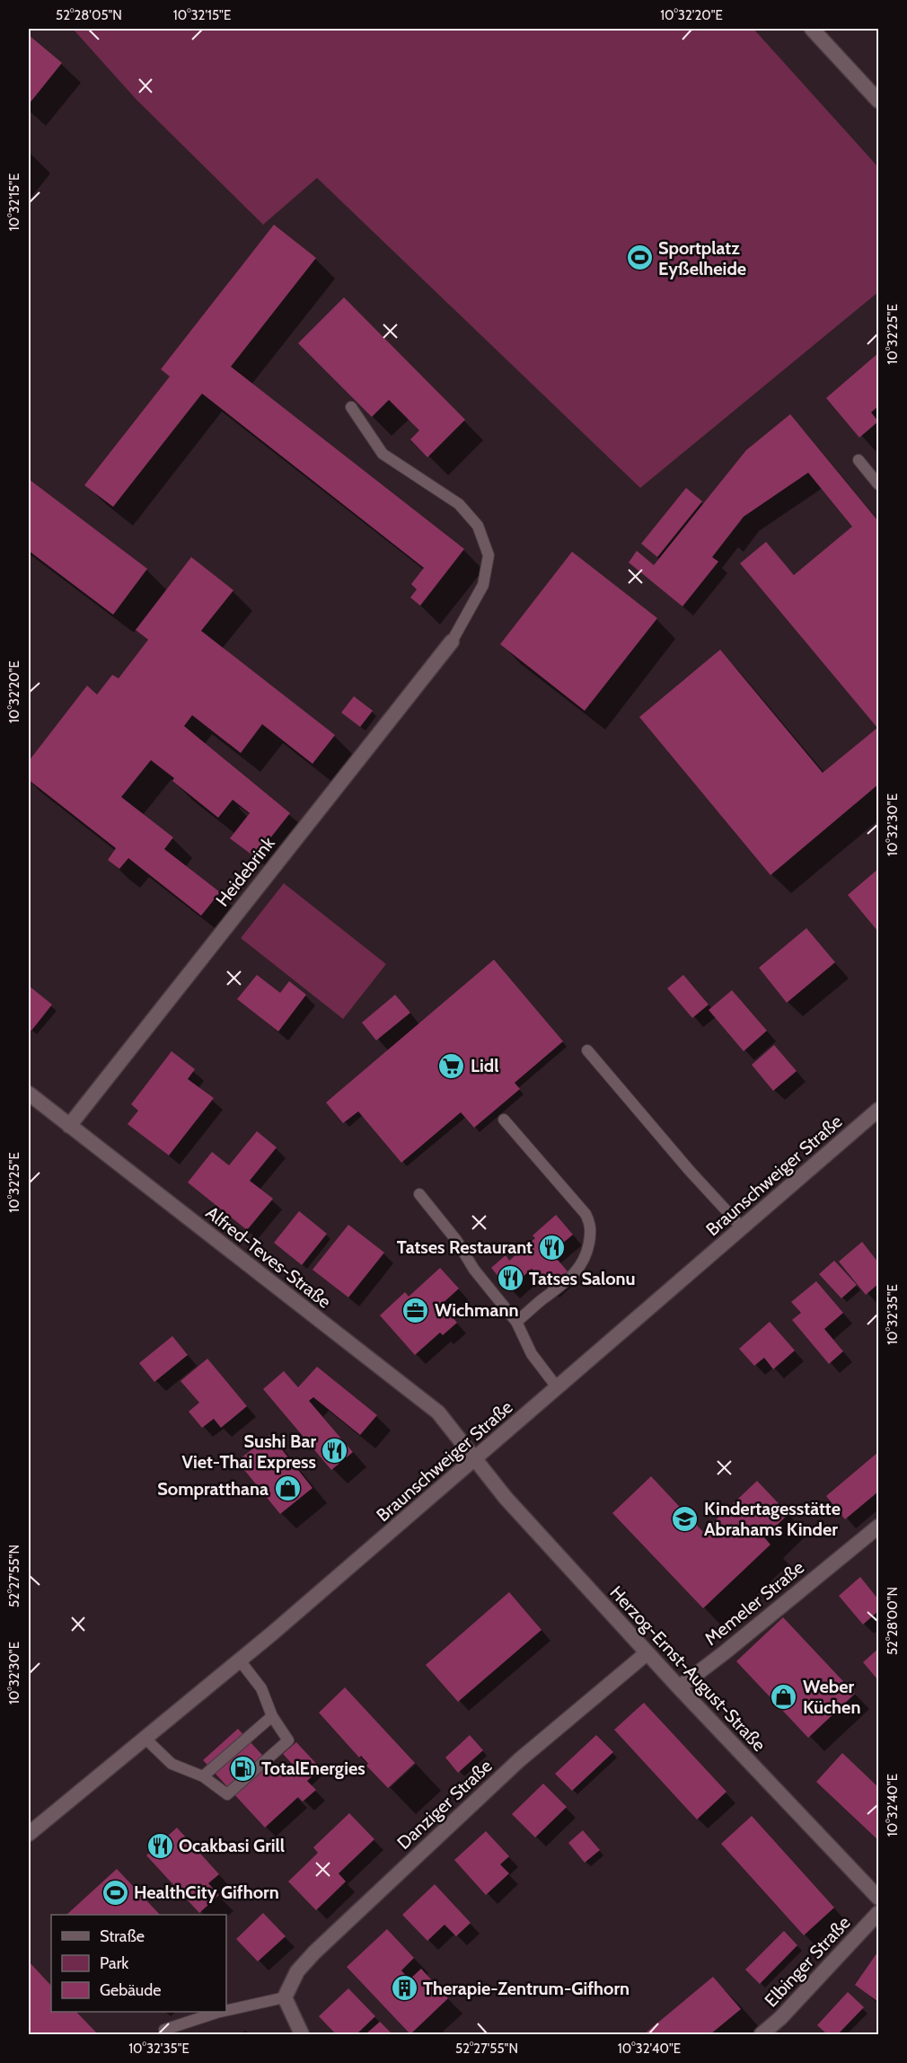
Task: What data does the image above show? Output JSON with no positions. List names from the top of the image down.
{
  "streets": {
    "street": [
      "Heidebrink",
      "Braunschweiger Straße",
      "Alfred-Teves-Straße",
      "Memeler Straße",
      "Herzog-Ernst-August-Straße",
      "Danziger Straße",
      "Elbinger Straße"
    ]
  },
  "crossings": [
    ["Heidebrink", "Alfred-Teves-Straße"],
    ["Braunschweiger Straße", "Alfred-Teves-Straße"],
    ["Braunschweiger Straße", "Herzog-Ernst-August-Straße"],
    ["Alfred-Teves-Straße", "Herzog-Ernst-August-Straße"],
    ["Memeler Straße", "Herzog-Ernst-August-Straße"],
    ["Herzog-Ernst-August-Straße", "Danziger Straße"]
  ],
  "places": {
    "sports": ["Sportplatz Eyßelheide", "HealthCity Gifhorn"],
    "supermarket": ["Lidl"],
    "restaurant": [
      "Tatses Restaurant",
      "Tatses Salonu",
      "Sushi Bar Viet-Thai Express",
      "Ocakbasi Grill"
    ],
    "office": ["Wichmann"],
    "shop": ["Sompratthana", "Weber Küchen"],
    "school or university": ["Kindertagesstätte Abrahams Kinder"],
    "fuel station": ["TotalEnergies"],
    "building": ["Therapie-Zentrum-Gifhorn"]
  },
  "legend": ["Straße", "Park", "Gebäude"],
  "coordinates": [
    "52°28'05\"N",
    "10°32'15\"E",
    "10°32'20\"E",
    "10°32'25\"E",
    "10°32'30\"E",
    "10°32'35\"E",
    "52°27'55\"N",
    "52°28'00\"N",
    "10°32'40\"E"
  ]
}
